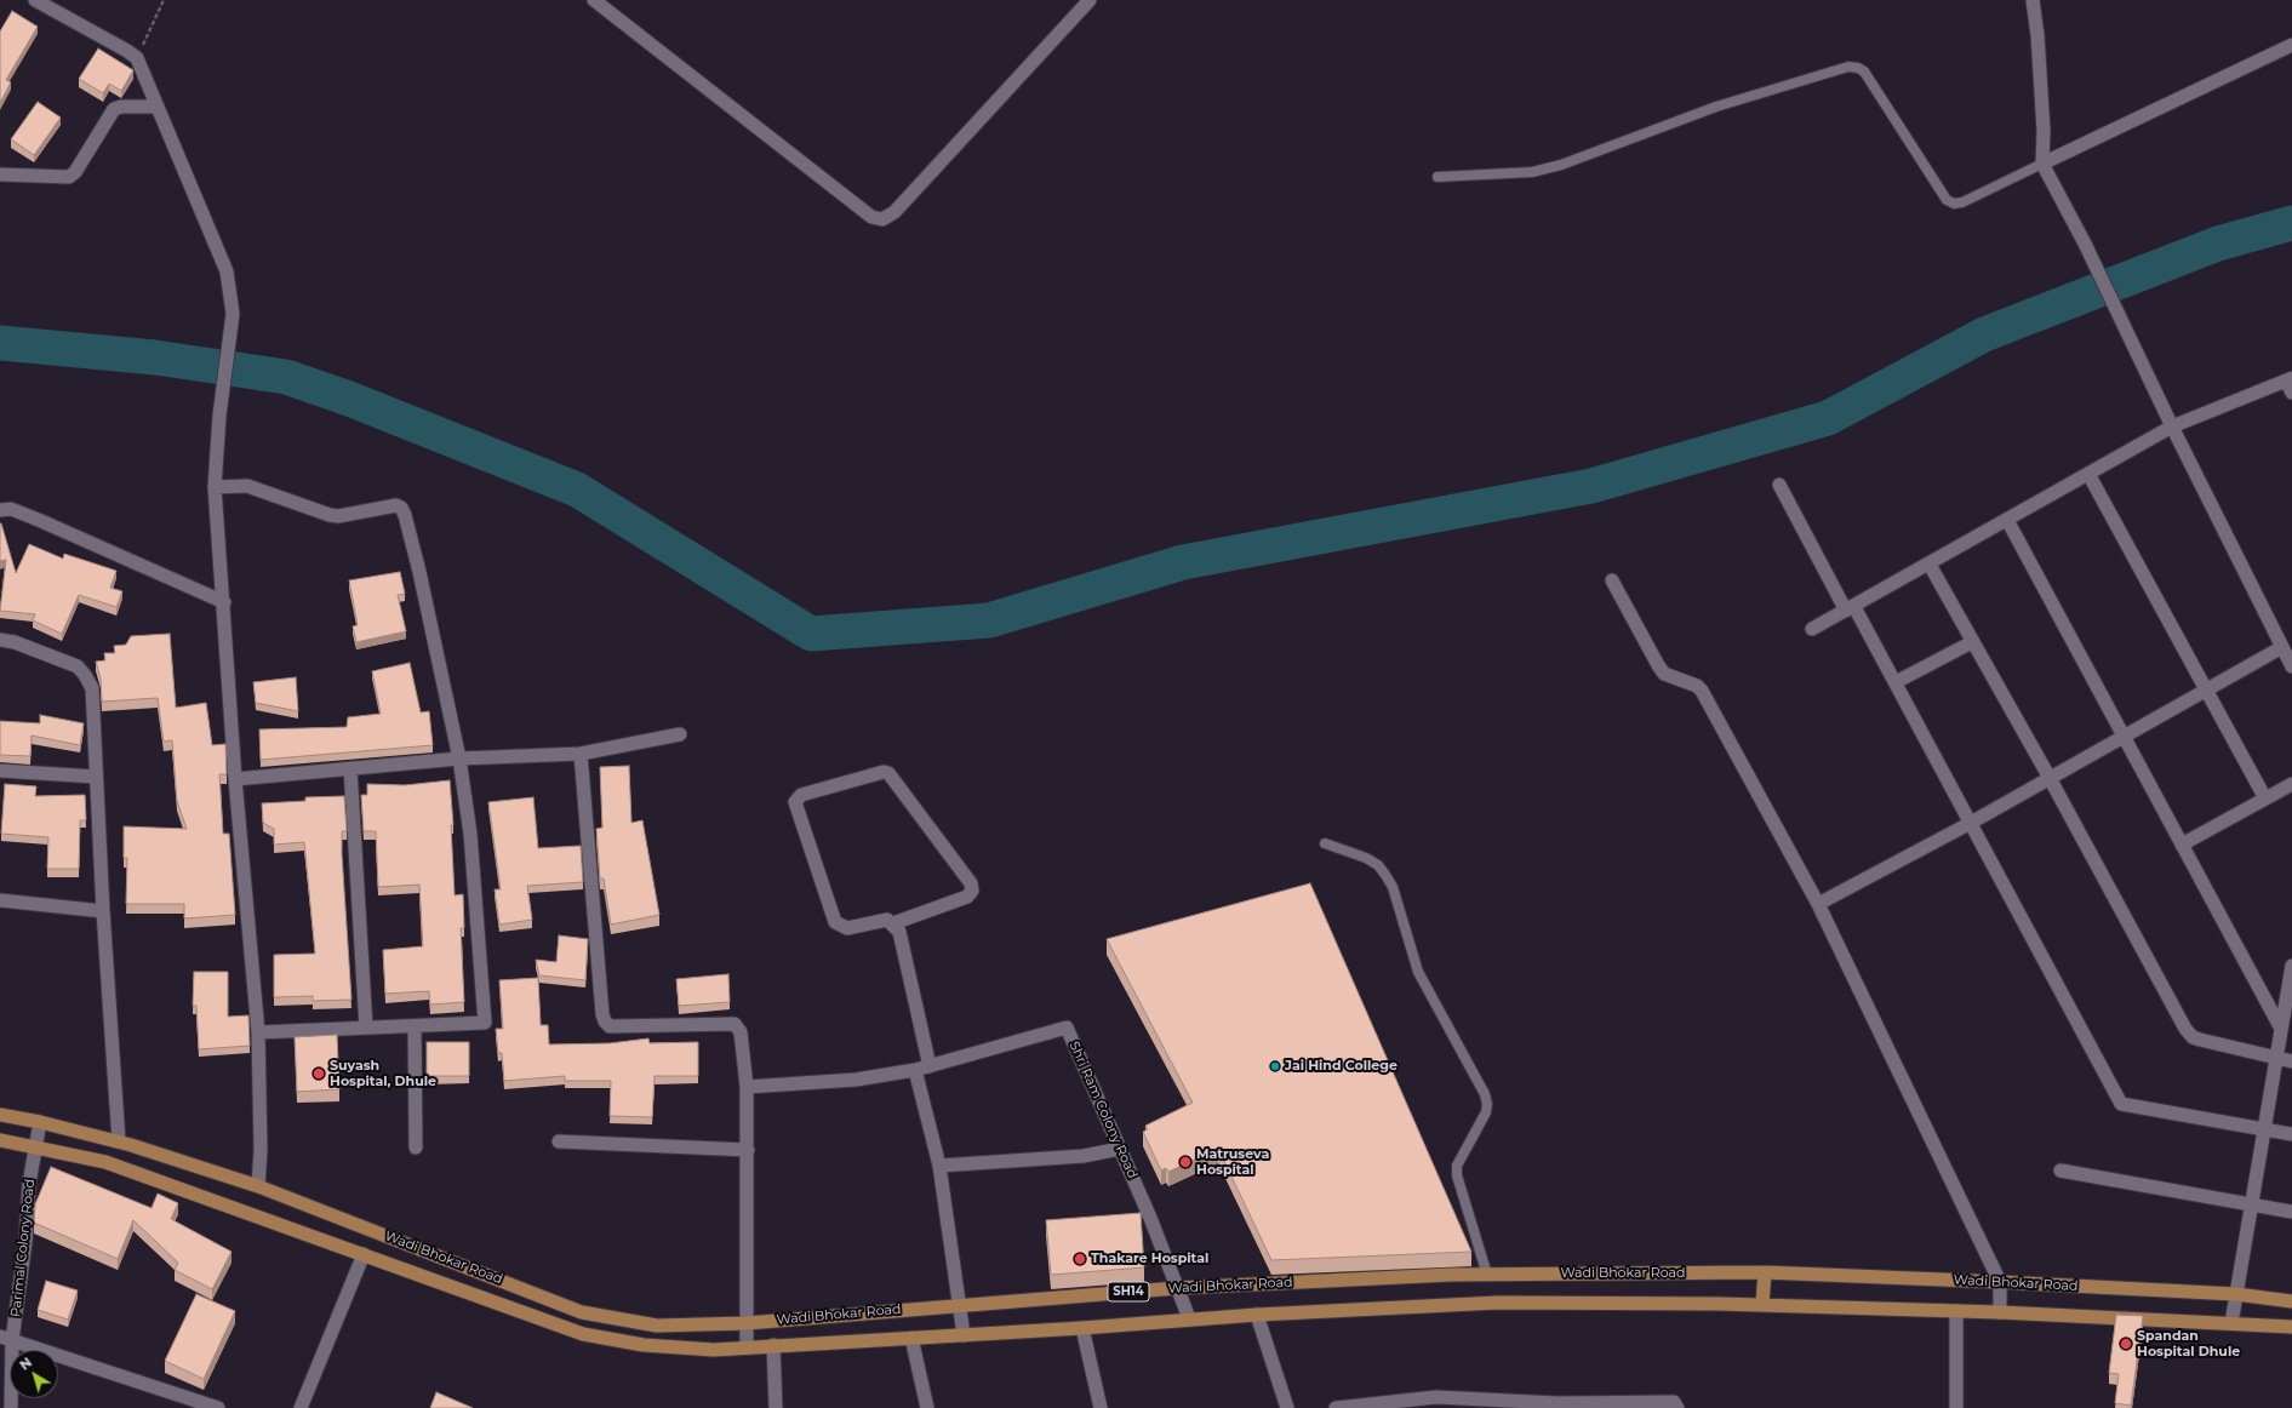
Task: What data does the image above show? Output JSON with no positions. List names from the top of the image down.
{
  "streets": {
    "main road": ["Wadi Bhokar Road", "SH14"],
    "street": ["Shri Ram Colony Road", "Parimal Colony Road"]
  },
  "crossings": [
    ["Shri Ram Colony Road", "Wadi Bhokar Road"],
    ["Parimal Colony Road", "Wadi Bhokar Road"]
  ],
  "places": [
    "Jai Hind College",
    "Suyash Hospital, Dhule",
    "Matruseva Hospital",
    "Thakare Hospital",
    "Spandan Hospital Dhule"
  ],
  "north": "top left"
}
